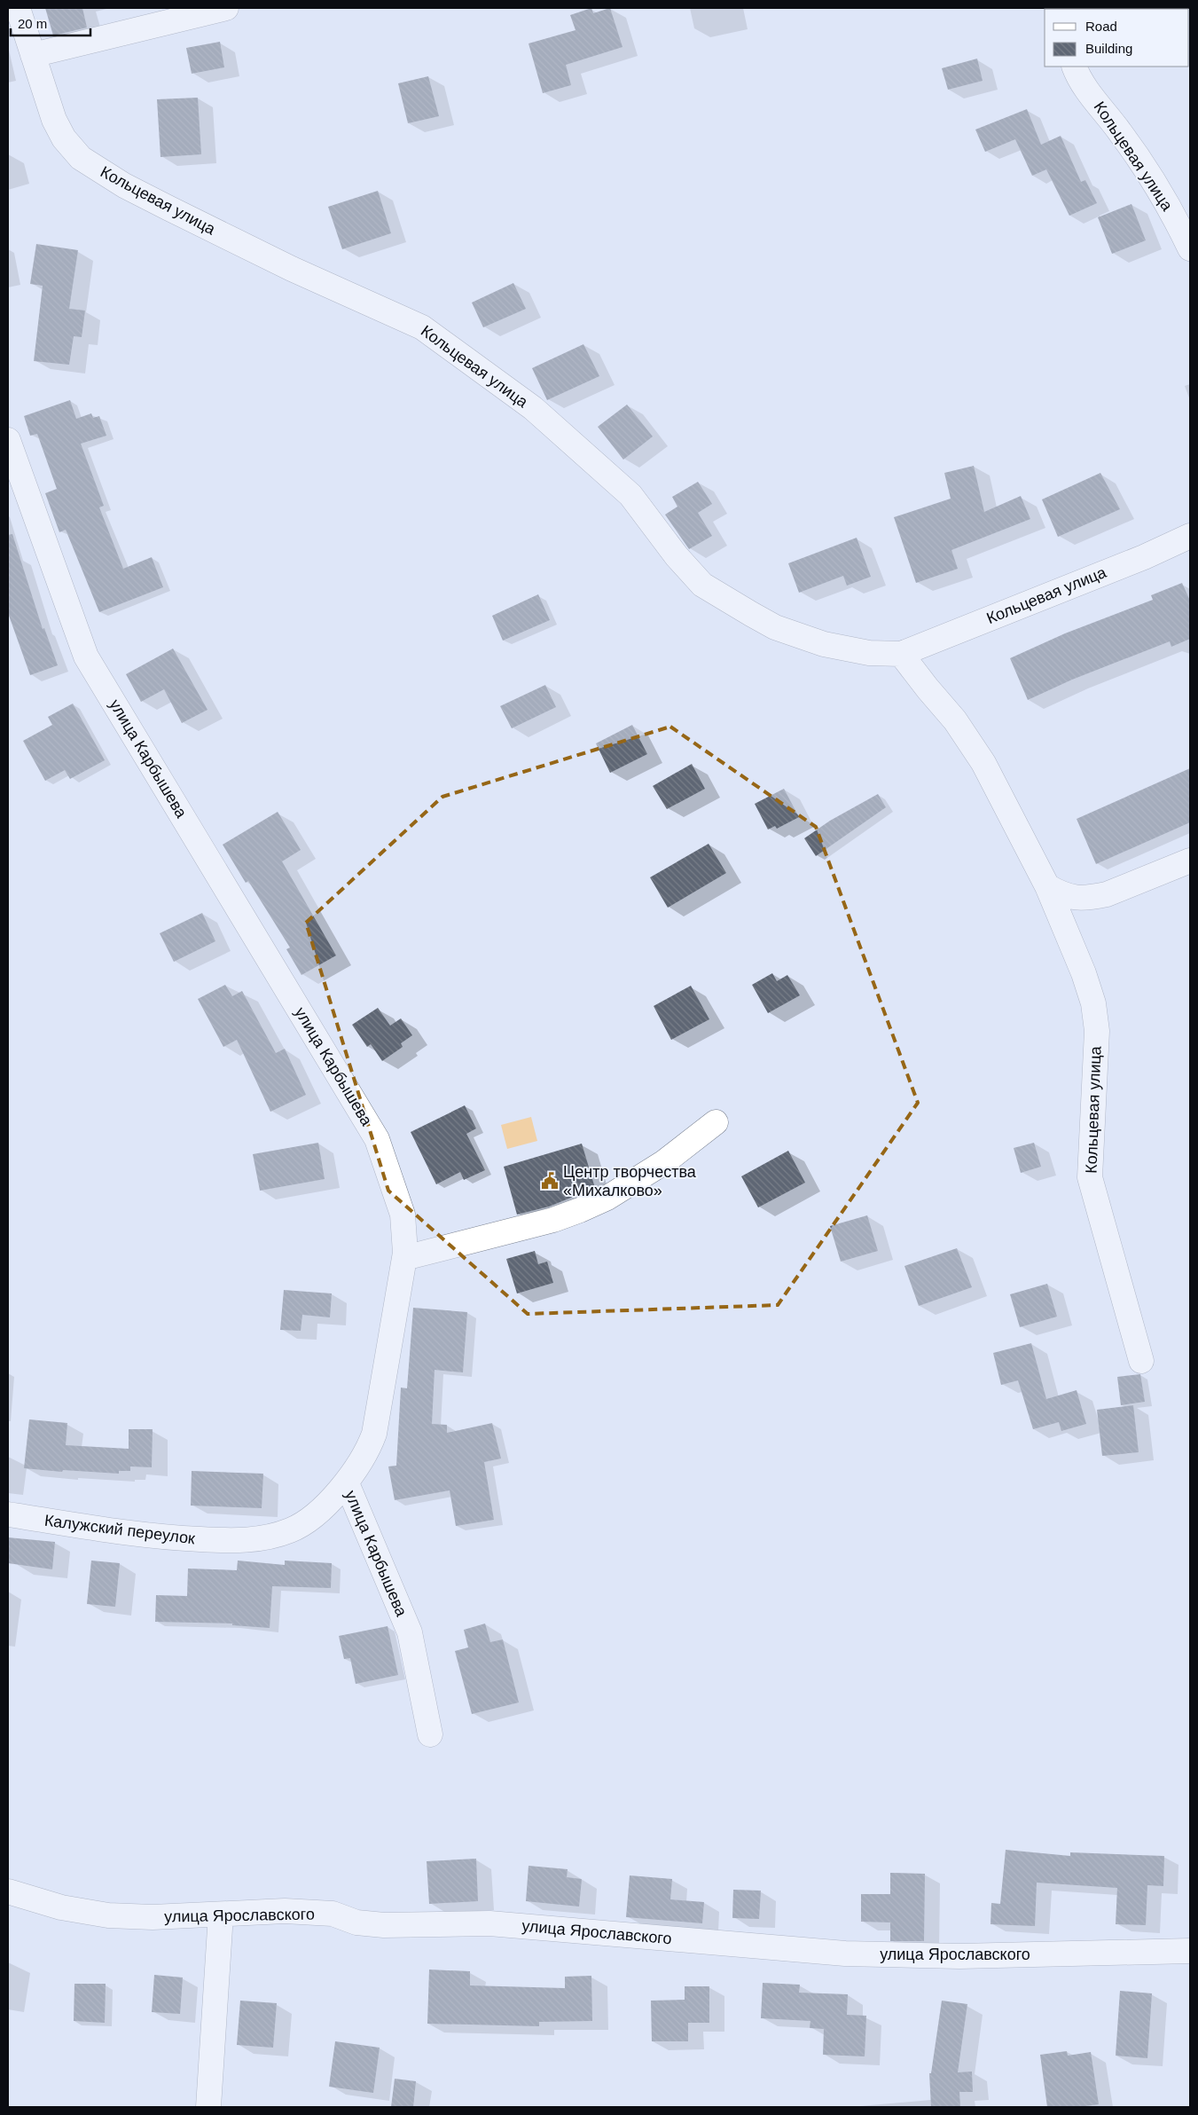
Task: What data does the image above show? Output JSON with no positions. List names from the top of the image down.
{
  "streets": {
    "street": [
      "Кольцевая улица",
      "улица Карбышева",
      "Калужский переулок",
      "улица Ярославского"
    ]
  },
  "crossings": [
    ["улица Карбышева", "Калужский переулок"]
  ],
  "places": {
    "public building": ["Центр творчества «Михалково»"]
  },
  "legend": ["Road", "Building"],
  "scale_bar": "20 m"
}
